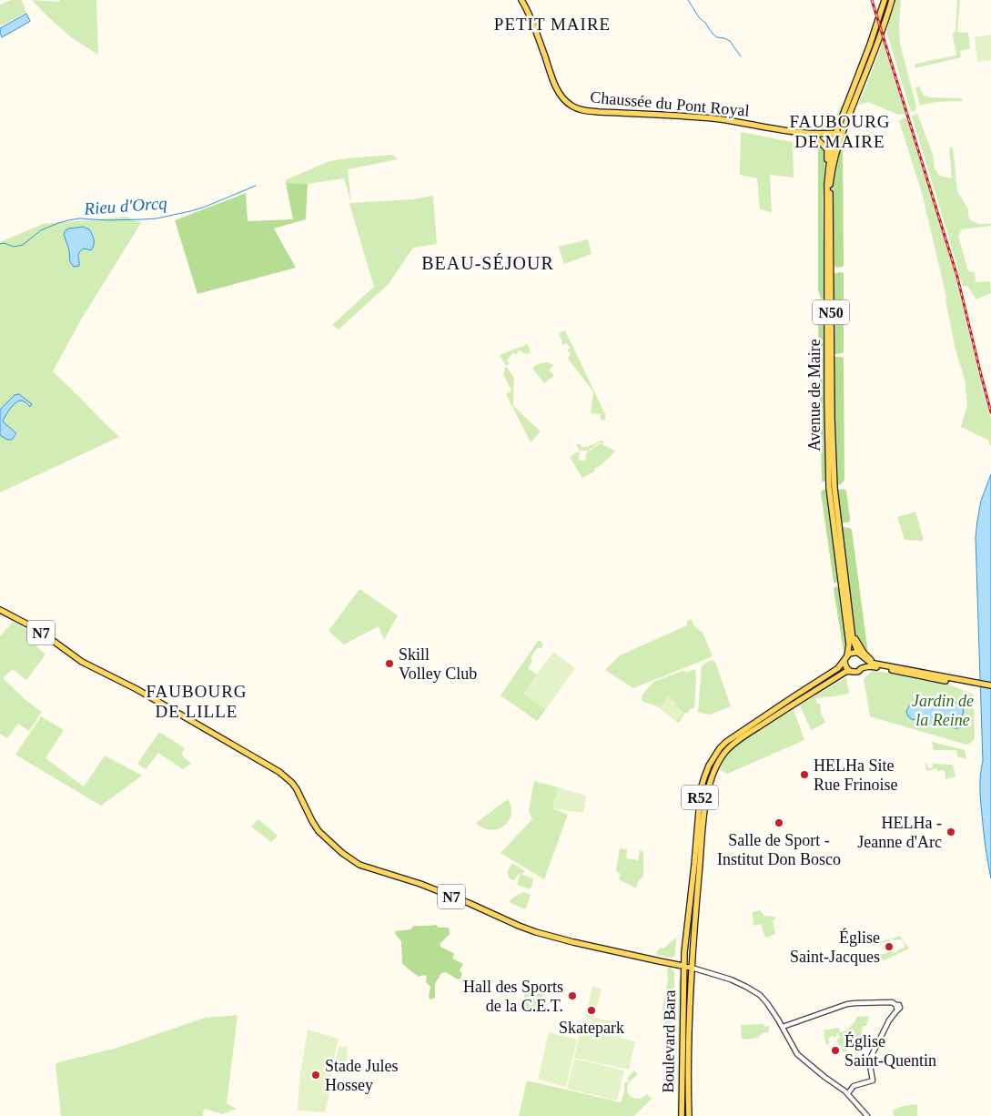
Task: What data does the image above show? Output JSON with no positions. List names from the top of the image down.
{
  "streets": {
    "main road": [
      "Chaussée du Pont Royal",
      "N50",
      "Avenue de Maire",
      "N7",
      "R52",
      "Boulevard Bara"
    ]
  },
  "crossings": [
    ["Chaussée du Pont Royal", "N50"],
    ["Chaussée du Pont Royal", "Avenue de Maire"],
    ["N50", "Avenue de Maire"],
    ["Avenue de Maire", "R52"],
    ["N7", "R52"],
    ["N7", "Boulevard Bara"],
    ["R52", "Boulevard Bara"]
  ],
  "districts": [
    "PETIT MAIRE",
    "FAUBOURG DE MAIRE",
    "BEAU-SÉJOUR",
    "FAUBOURG DE LILLE"
  ],
  "water": ["Rieu d'Orcq"],
  "parks": ["Jardin de la Reine"],
  "places": [
    "Skill Volley Club",
    "HELHa Site Rue Frinoise",
    "Salle de Sport - Institut Don Bosco",
    "HELHa - Jeanne d'Arc",
    "Église Saint-Jacques",
    "Hall des Sports de la C.E.T.",
    "Skatepark",
    "Église Saint-Quentin",
    "Stade Jules Hossey"
  ]
}
